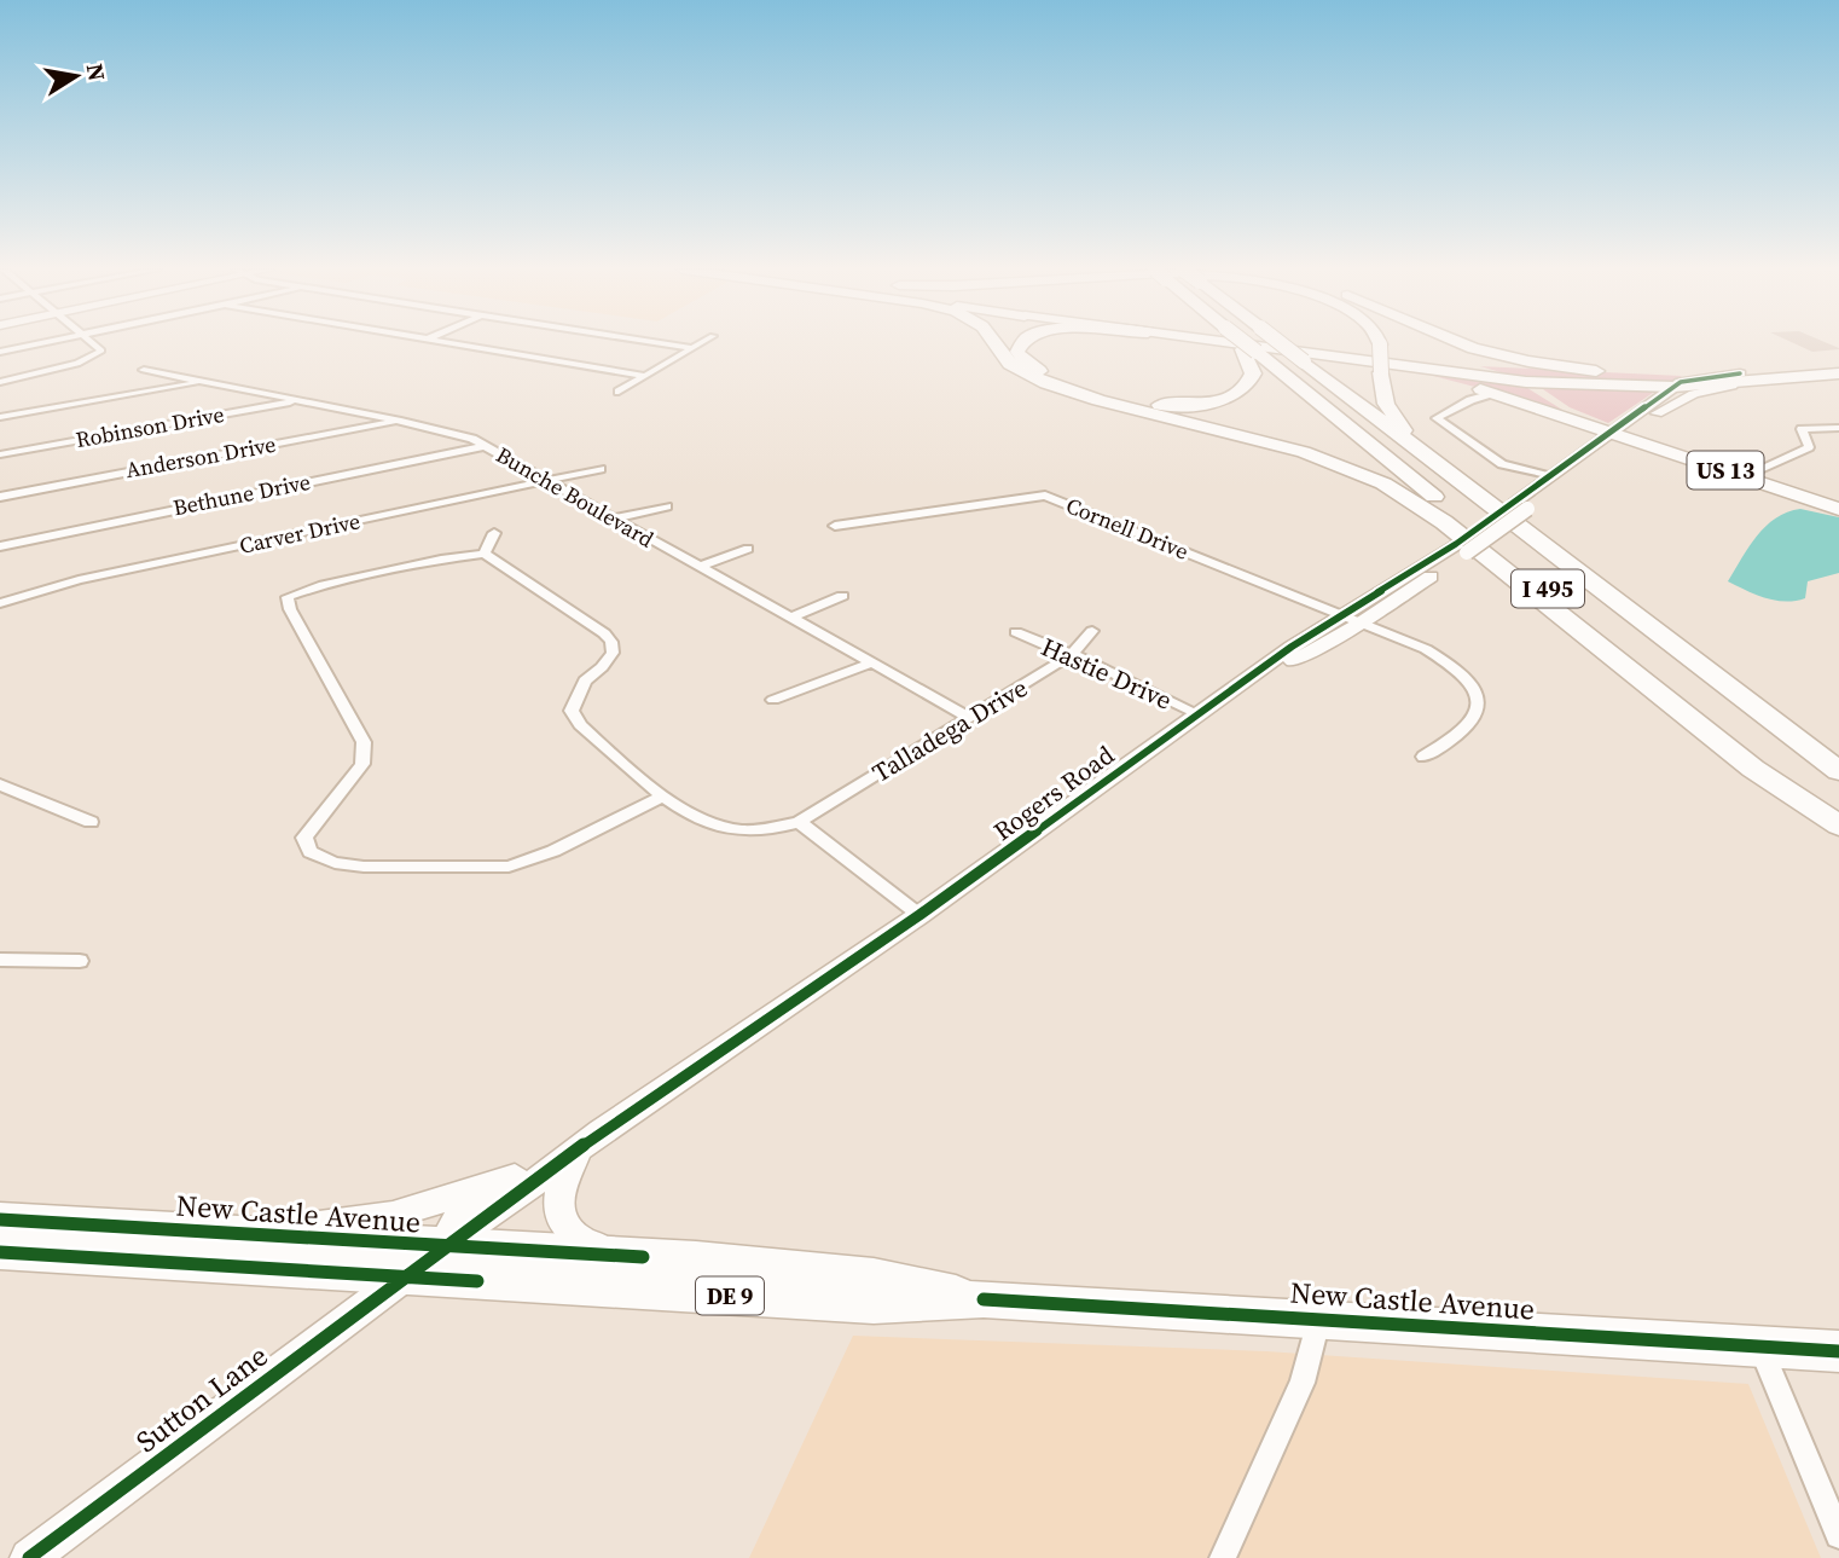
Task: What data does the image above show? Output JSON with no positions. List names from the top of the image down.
{
  "streets": {
    "highway": ["I 495"],
    "main road": ["US 13", "New Castle Avenue", "DE 9"],
    "street": [
      "Robinson Drive",
      "Anderson Drive",
      "Bethune Drive",
      "Bunche Boulevard",
      "Cornell Drive",
      "Carver Drive",
      "Hastie Drive",
      "Talladega Drive",
      "Rogers Road",
      "Sutton Lane"
    ]
  },
  "crossings": [
    ["Robinson Drive", "Bunche Boulevard"],
    ["Anderson Drive", "Bunche Boulevard"],
    ["US 13", "Rogers Road"],
    ["Bethune Drive", "Bunche Boulevard"],
    ["Bunche Boulevard", "Carver Drive"],
    ["Bunche Boulevard", "Talladega Drive"],
    ["Cornell Drive", "Rogers Road"],
    ["Hastie Drive", "Talladega Drive"],
    ["Hastie Drive", "Rogers Road"],
    ["Rogers Road", "New Castle Avenue"],
    ["Rogers Road", "Sutton Lane"],
    ["New Castle Avenue", "Sutton Lane"]
  ],
  "north": "right"
}
